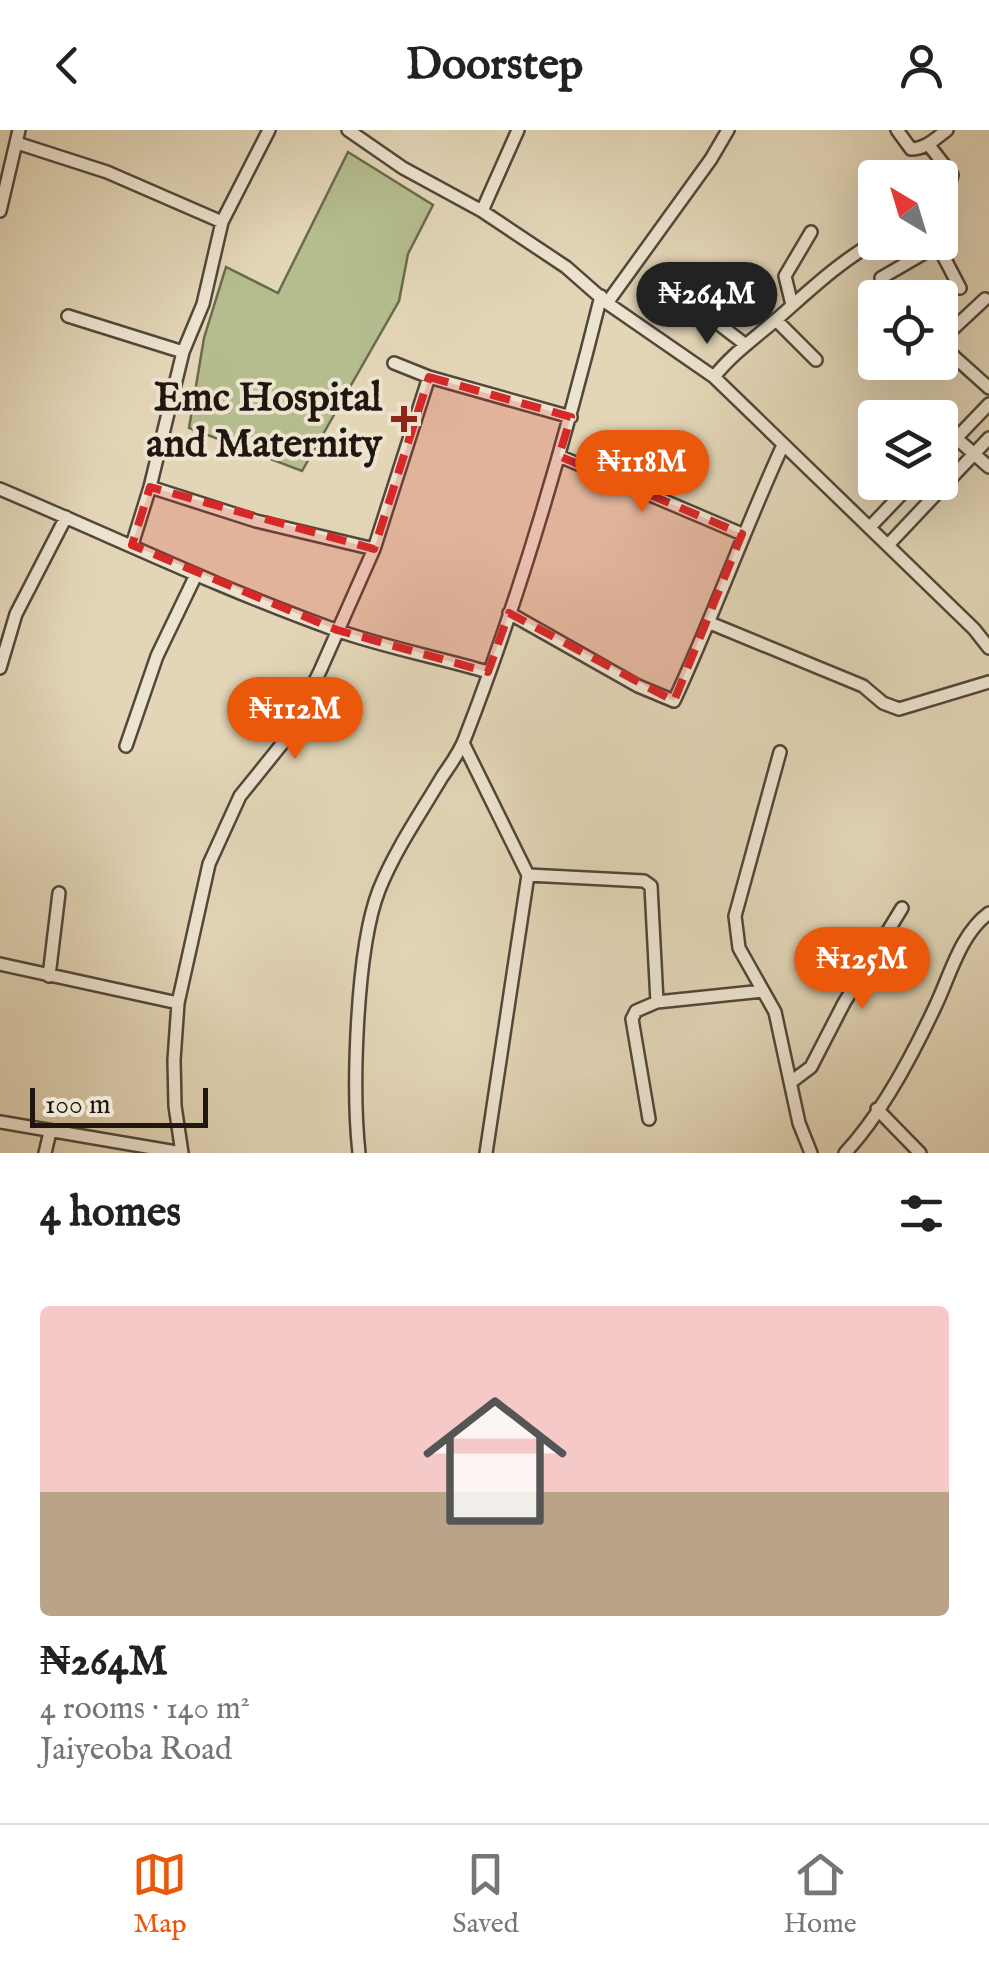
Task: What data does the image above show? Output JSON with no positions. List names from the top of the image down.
{
  "places": {
    "health": ["Emc Hospital and Maternity"]
  },
  "scale_bar": "100 m",
  "north": "top left",
  "page": {
    "header": "Doorstep",
    "price": [
      "₦264M",
      "₦118M",
      "₦112M",
      "₦125M"
    ],
    "scale": "100 m",
    "heading": "4 homes",
    "list": [
      {
        "name": "₦264M",
        "note": "4 rooms · 140 m² · Jaiyeoba Road"
      }
    ],
    "tabs": ["Map", "Saved", "Home"]
  }
}
